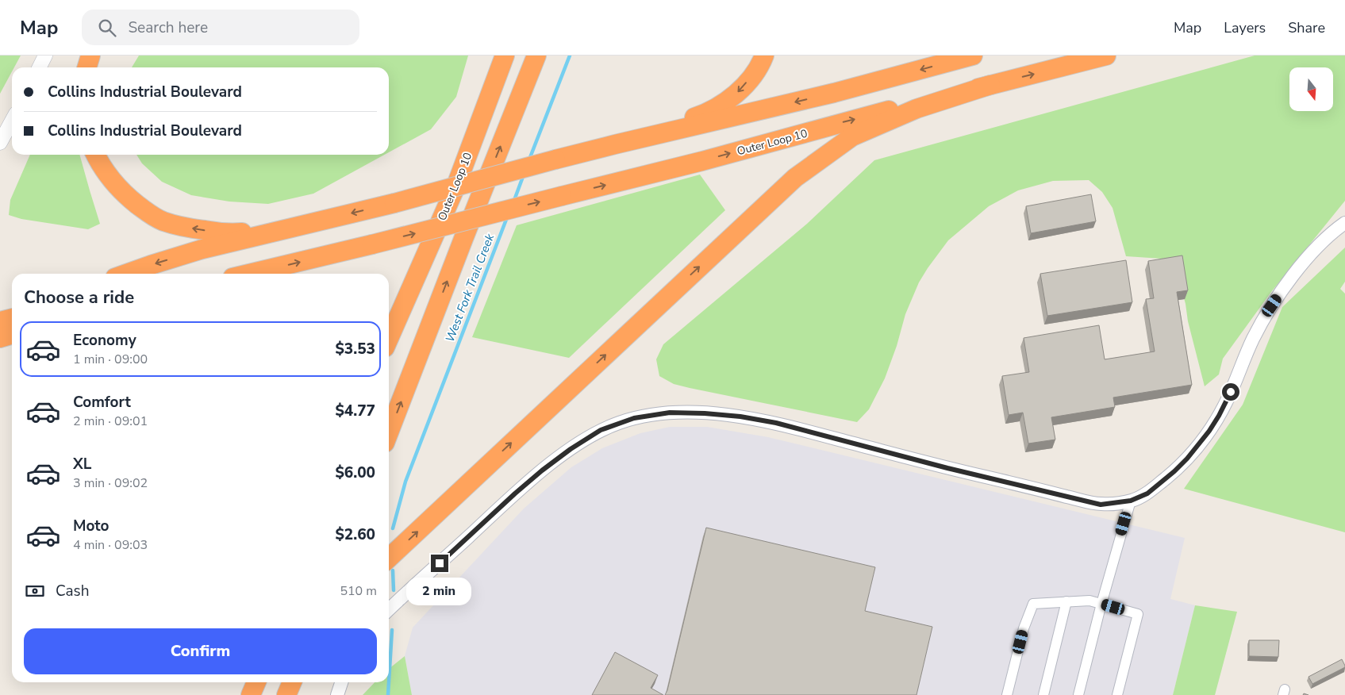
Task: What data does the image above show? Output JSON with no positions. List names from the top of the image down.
{
  "streets": {
    "highway": ["Outer Loop 10"]
  },
  "water": ["West Fork Trail Creek"],
  "north": "bottom",
  "page": {
    "header": "Map",
    "search": "Search here",
    "nav": ["Map", "Layers", "Share"],
    "banner": ["Collins Industrial Boulevard", "Collins Industrial Boulevard"],
    "heading": "Choose a ride",
    "list": [
      {
        "name": "Economy",
        "note": "1 min · 09:00",
        "value": "$3.53"
      },
      {
        "name": "Comfort",
        "note": "2 min · 09:01",
        "value": "$4.77"
      },
      {
        "name": "XL",
        "note": "3 min · 09:02",
        "value": "$6.00"
      },
      {
        "name": "Moto",
        "note": "4 min · 09:03",
        "value": "$2.60"
      }
    ],
    "pay": ["Cash", "510 m"],
    "bubble": "2 min",
    "buttons": "Confirm"
  }
}
